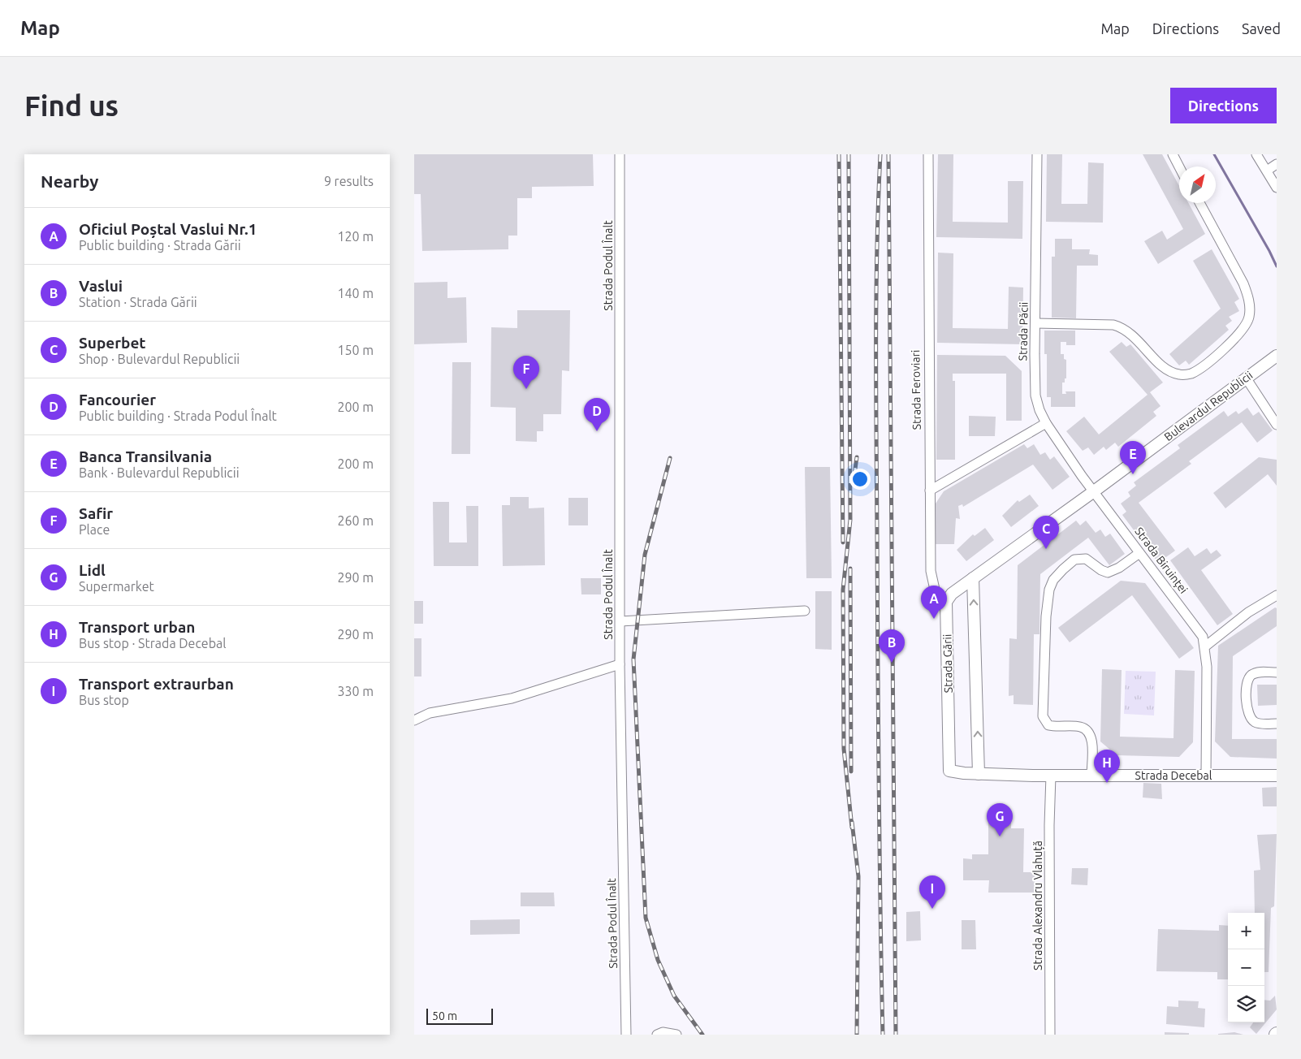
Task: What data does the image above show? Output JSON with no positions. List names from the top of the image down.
{
  "streets": {
    "street": [
      "Strada Podul Înalt",
      "Strada Păcii",
      "Strada Feroviari",
      "Bulevardul Republicii",
      "Strada Biruinței",
      "Strada Gării",
      "Strada Decebal",
      "Strada Alexandru Vlahuță"
    ]
  },
  "crossings": [
    ["Strada Păcii", "Bulevardul Republicii"],
    ["Strada Păcii", "Strada Biruinței"],
    ["Bulevardul Republicii", "Strada Biruinței"],
    ["Bulevardul Republicii", "Strada Gării"],
    ["Strada Biruinței", "Strada Decebal"],
    ["Strada Gării", "Strada Decebal"],
    ["Strada Decebal", "Strada Alexandru Vlahuță"]
  ],
  "scale_bar": "50 m",
  "north": "top right",
  "page": {
    "header": "Map",
    "nav": ["Map", "Directions", "Saved"],
    "buttons": "Directions",
    "title": "Find us",
    "heading": ["Nearby", "9 results"],
    "list": [
      {
        "mark": "A",
        "name": "Oficiul Poștal Vaslui Nr.1",
        "note": "Public building · Strada Gării",
        "value": "120 m"
      },
      {
        "mark": "B",
        "name": "Vaslui",
        "note": "Station · Strada Gării",
        "value": "140 m"
      },
      {
        "mark": "C",
        "name": "Superbet",
        "note": "Shop · Bulevardul Republicii",
        "value": "150 m"
      },
      {
        "mark": "D",
        "name": "Fancourier",
        "note": "Public building · Strada Podul Înalt",
        "value": "200 m"
      },
      {
        "mark": "E",
        "name": "Banca Transilvania",
        "note": "Bank · Bulevardul Republicii",
        "value": "200 m"
      },
      {
        "mark": "F",
        "name": "Safir",
        "note": "Place",
        "value": "260 m"
      },
      {
        "mark": "G",
        "name": "Lidl",
        "note": "Supermarket",
        "value": "290 m"
      },
      {
        "mark": "H",
        "name": "Transport urban",
        "note": "Bus stop · Strada Decebal",
        "value": "290 m"
      },
      {
        "mark": "I",
        "name": "Transport extraurban",
        "note": "Bus stop",
        "value": "330 m"
      }
    ],
    "pins": [
      "F",
      "D",
      "E",
      "C",
      "A",
      "B",
      "H",
      "G",
      "I"
    ],
    "map_buttons": ["+", "−"],
    "scale": "50 m"
  }
}
